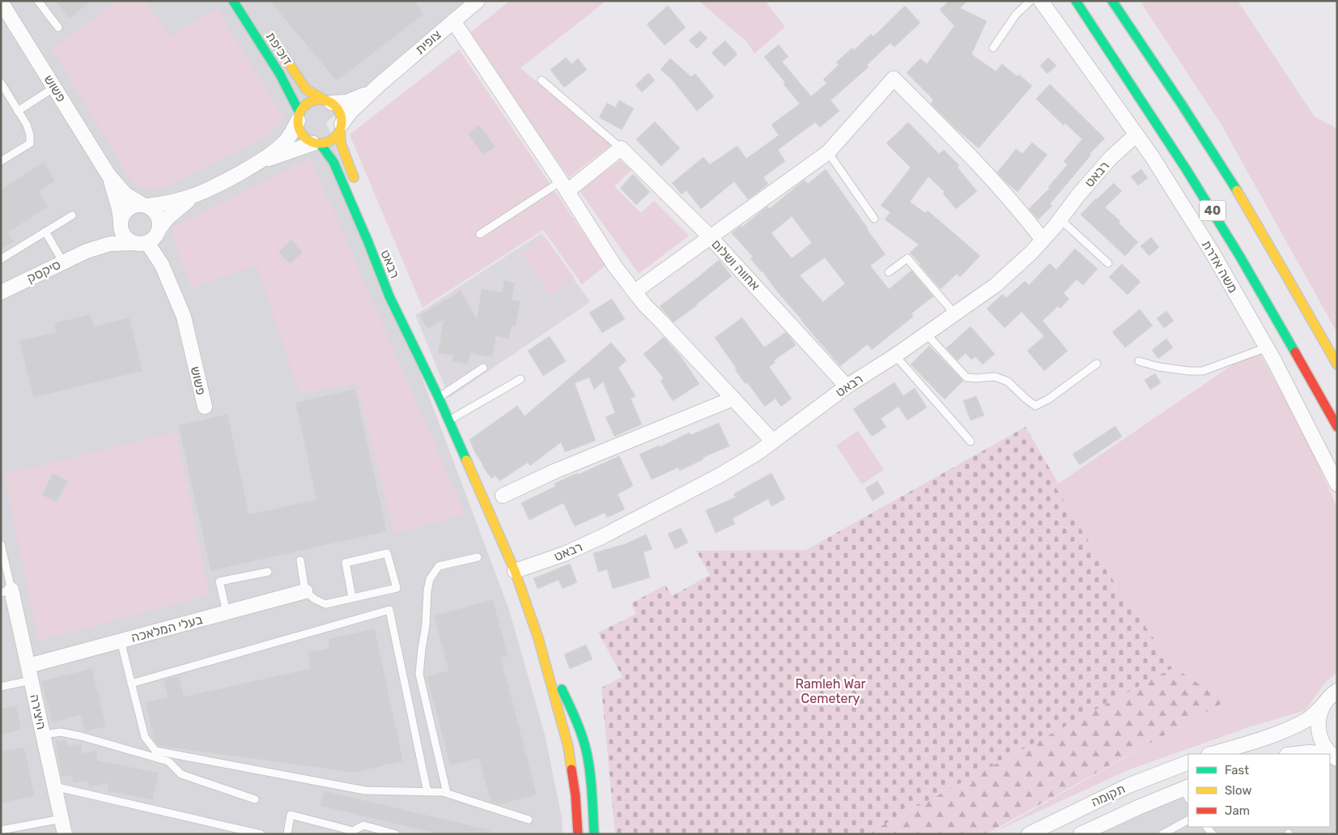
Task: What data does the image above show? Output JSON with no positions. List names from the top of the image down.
{
  "streets": {
    "main road": ["דוכיפת", "רבאט", "40"],
    "street": [
      "צופית",
      "פשוש",
      "אחווה ושלום",
      "משה אדרת",
      "סיקסק",
      "בעלי המלאכה",
      "היצירה",
      "תקומה"
    ]
  },
  "crossings": [
    ["צופית", "דוכיפת"],
    ["צופית", "רבאט"],
    ["דוכיפת", "רבאט"],
    ["פשוש", "סיקסק"],
    ["רבאט", "אחווה ושלום"],
    ["רבאט", "משה אדרת"],
    ["בעלי המלאכה", "היצירה"]
  ],
  "parks": ["Ramleh War Cemetery"],
  "legend": ["Fast", "Slow", "Jam"]
}
